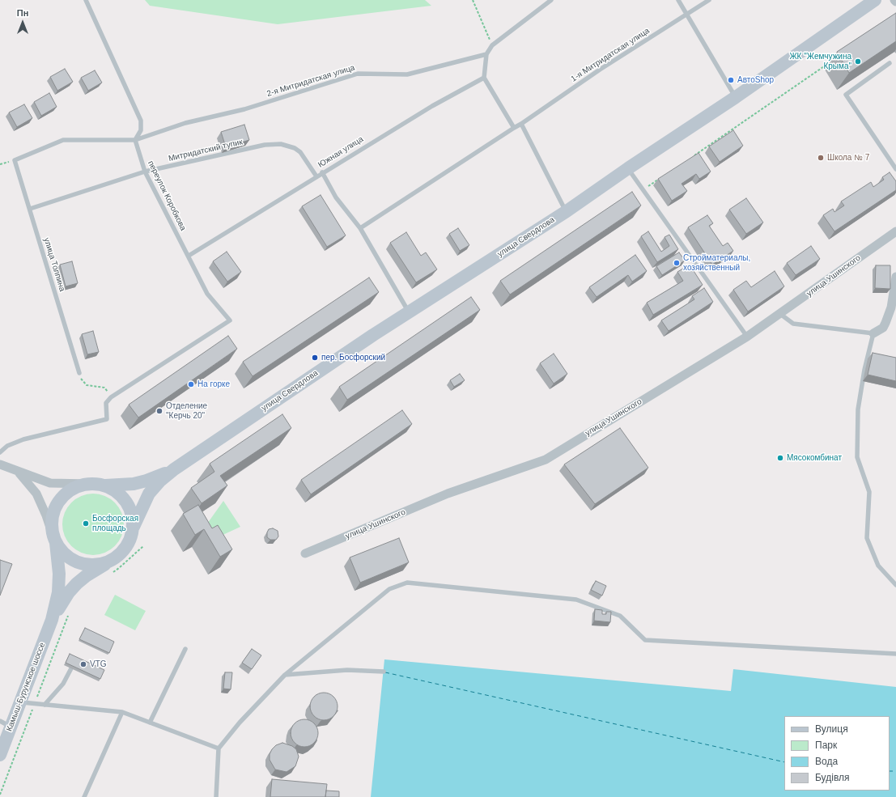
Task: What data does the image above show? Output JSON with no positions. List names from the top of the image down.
{
  "streets": {
    "main road": ["улица Свердлова", "Камыш-Бурунское шоссе"],
    "street": ["улица Ушинского"],
    "lane": [
      "1-я Митридатская улица",
      "2-я Митридатская улица",
      "Митридатский тупик",
      "Южная улица",
      "переулок Коробкова",
      "улица Толпина"
    ]
  },
  "crossings": [
    ["2-я Митридатская улица", "переулок Коробкова"],
    ["2-я Митридатская улица", "улица Толпина"],
    ["Митридатский тупик", "Южная улица"],
    ["Митридатский тупик", "переулок Коробкова"],
    ["Митридатский тупик", "улица Толпина"],
    ["Южная улица", "переулок Коробкова"]
  ],
  "places": [
    "ЖК \"Жемчужина Крыма\"",
    "АвтоShop",
    "Школа № 7",
    "Стройматериалы, хозяйственный",
    "пер. Босфорский",
    "На горке",
    "Отделение \"Керчь 20\"",
    "Мясокомбинат",
    "Босфорская площадь",
    "VTG"
  ],
  "legend": [
    "Вулиця",
    "Парк",
    "Вода",
    "Будівля"
  ],
  "north": "top"
}
